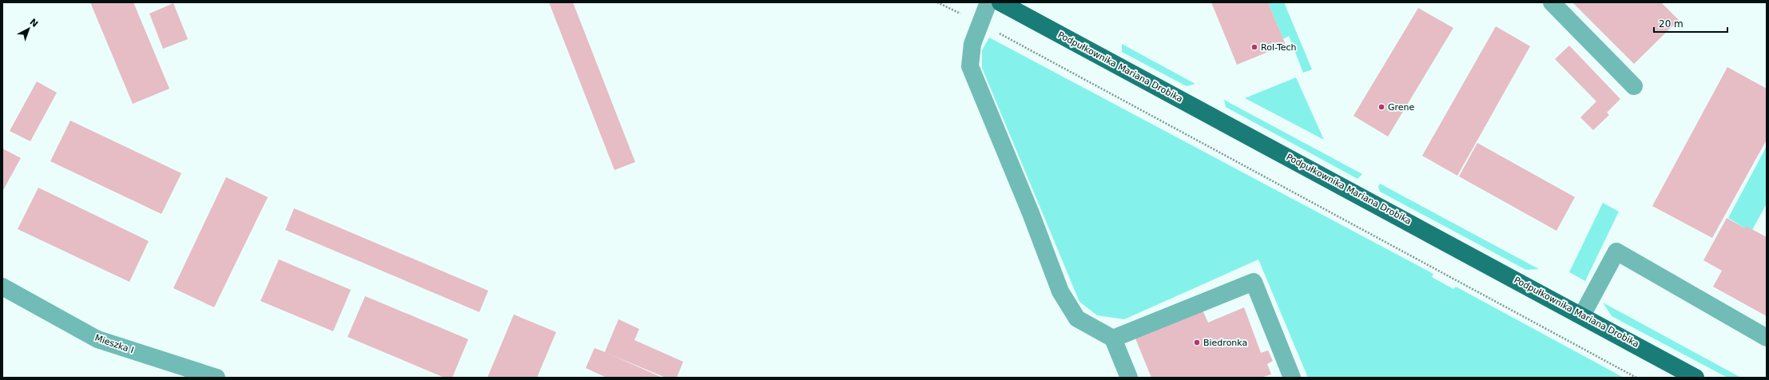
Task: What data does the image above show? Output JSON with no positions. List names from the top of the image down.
{
  "streets": {
    "main road": ["Podpułkownika Mariana Drobika"],
    "street": ["Mieszka I"]
  },
  "places": ["Rol-Tech", "Grene", "Biedronka"],
  "scale_bar": "20 m",
  "north": "top right"
}
